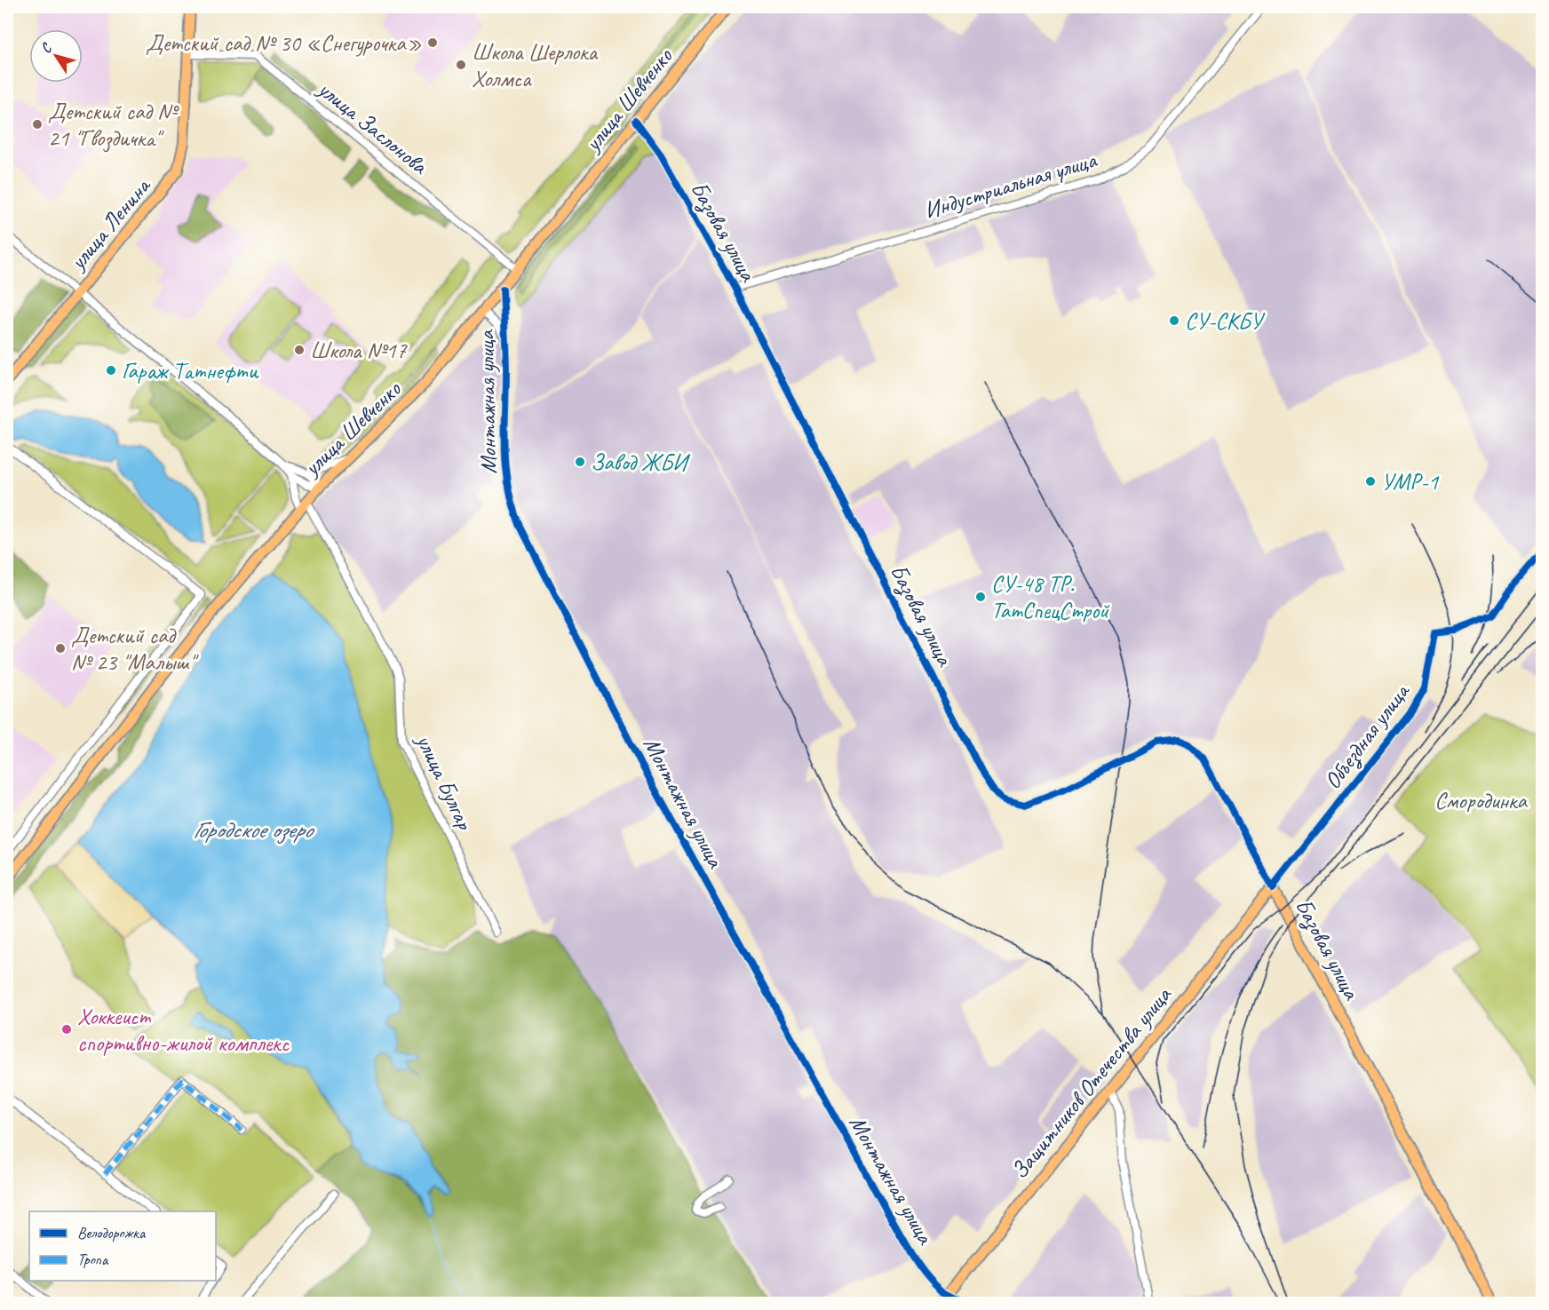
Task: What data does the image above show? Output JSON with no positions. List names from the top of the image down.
{
  "streets": {
    "main road": [
      "улица Шевченко",
      "улица Ленина",
      "Базовая улица",
      "Защитников Отечества улица"
    ],
    "street": [
      "улица Заслонова",
      "Индустриальная улица",
      "Монтажная улица",
      "Объездная улица",
      "улица Булгар"
    ]
  },
  "crossings": [
    ["улица Шевченко", "улица Заслонова"],
    ["улица Шевченко", "Базовая улица"],
    ["улица Шевченко", "Монтажная улица"],
    ["улица Шевченко", "улица Булгар"],
    ["улица Заслонова", "улица Ленина"],
    ["Индустриальная улица", "Базовая улица"],
    ["Базовая улица", "Объездная улица"],
    ["Базовая улица", "Защитников Отечества улица"],
    ["Монтажная улица", "Защитников Отечества улица"],
    ["Объездная улица", "Защитников Отечества улица"]
  ],
  "water": ["Городское озеро"],
  "parks": ["Смородинка"],
  "places": [
    "Детский сад № 30 «Снегурочка»",
    "Школа Шерлока Холмса",
    "Детский сад № 21 \"Гвоздичка\"",
    "СУ-СКБУ",
    "Школа №17",
    "Гараж Татнефти",
    "Завод ЖБИ",
    "УМР-1",
    "СУ-48 ТР. ТатСпецСтрой",
    "Детский сад № 23 \"Малыш\"",
    "Хоккеист спортивно-жилой комплекс"
  ],
  "legend": ["Велодорожка", "Тропа"],
  "north": "top left"
}
